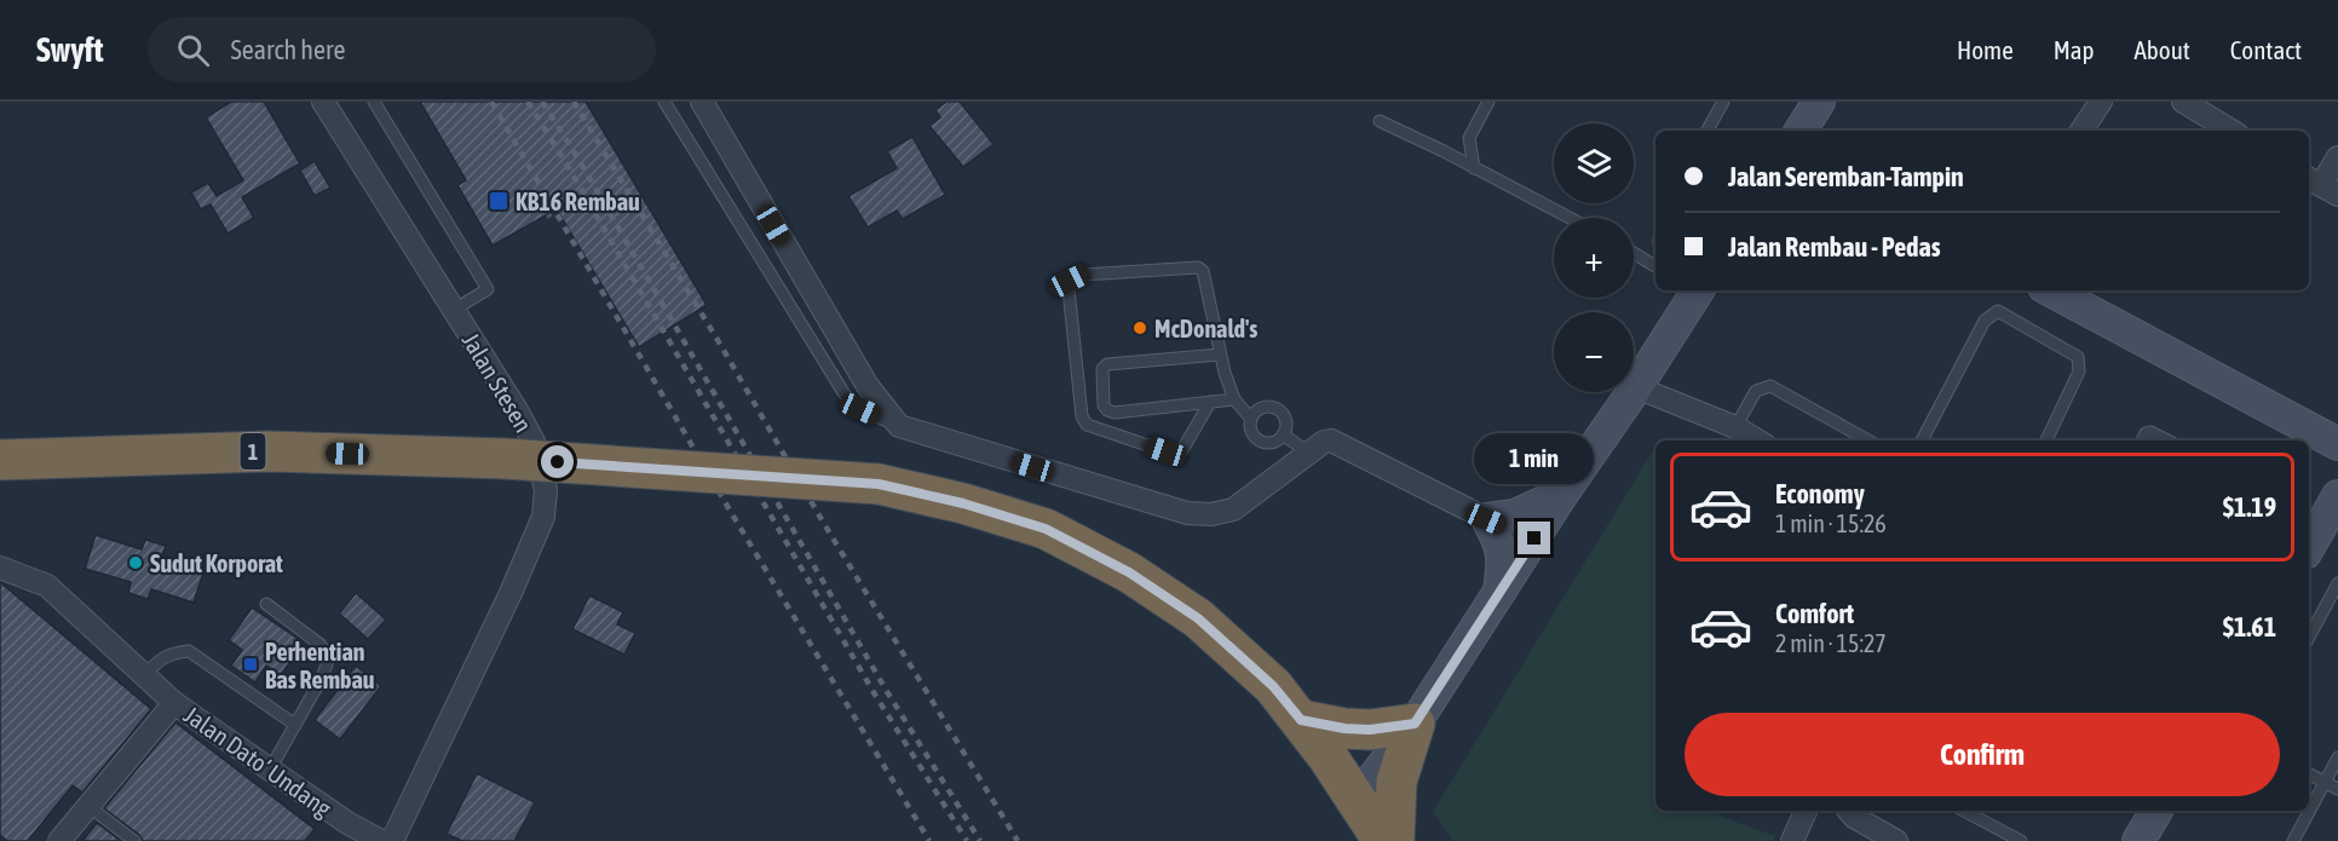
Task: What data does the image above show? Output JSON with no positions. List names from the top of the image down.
{
  "streets": {
    "highway": ["1"],
    "street": ["Jalan Stesen", "Jalan Dato’ Undang"]
  },
  "places": {
    "transit": ["KB16 Rembau", "Perhentian Bas Rembau"],
    "other": ["McDonald's", "Sudut Korporat"]
  },
  "page": {
    "header": "Swyft",
    "search": "Search here",
    "nav": [
      "Home",
      "Map",
      "About",
      "Contact"
    ],
    "map_buttons": ["+", "−"],
    "banner": ["Jalan Seremban-Tampin", "Jalan Rembau - Pedas"],
    "bubble": "1 min",
    "list": [
      {
        "name": "Economy",
        "note": "1 min · 15:26",
        "value": "$1.19"
      },
      {
        "name": "Comfort",
        "note": "2 min · 15:27",
        "value": "$1.61"
      }
    ],
    "buttons": "Confirm"
  }
}
